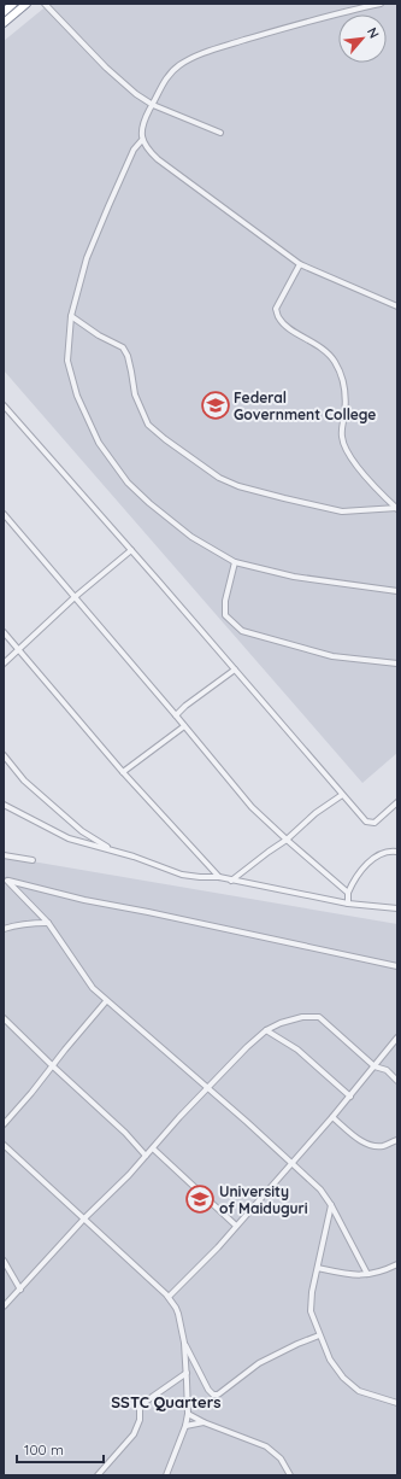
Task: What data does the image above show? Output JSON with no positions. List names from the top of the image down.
{
  "districts": ["SSTC Quarters"],
  "places": {
    "school or university": ["Federal Government College", "University of Maiduguri"]
  },
  "scale_bar": "100 m",
  "north": "top right"
}
